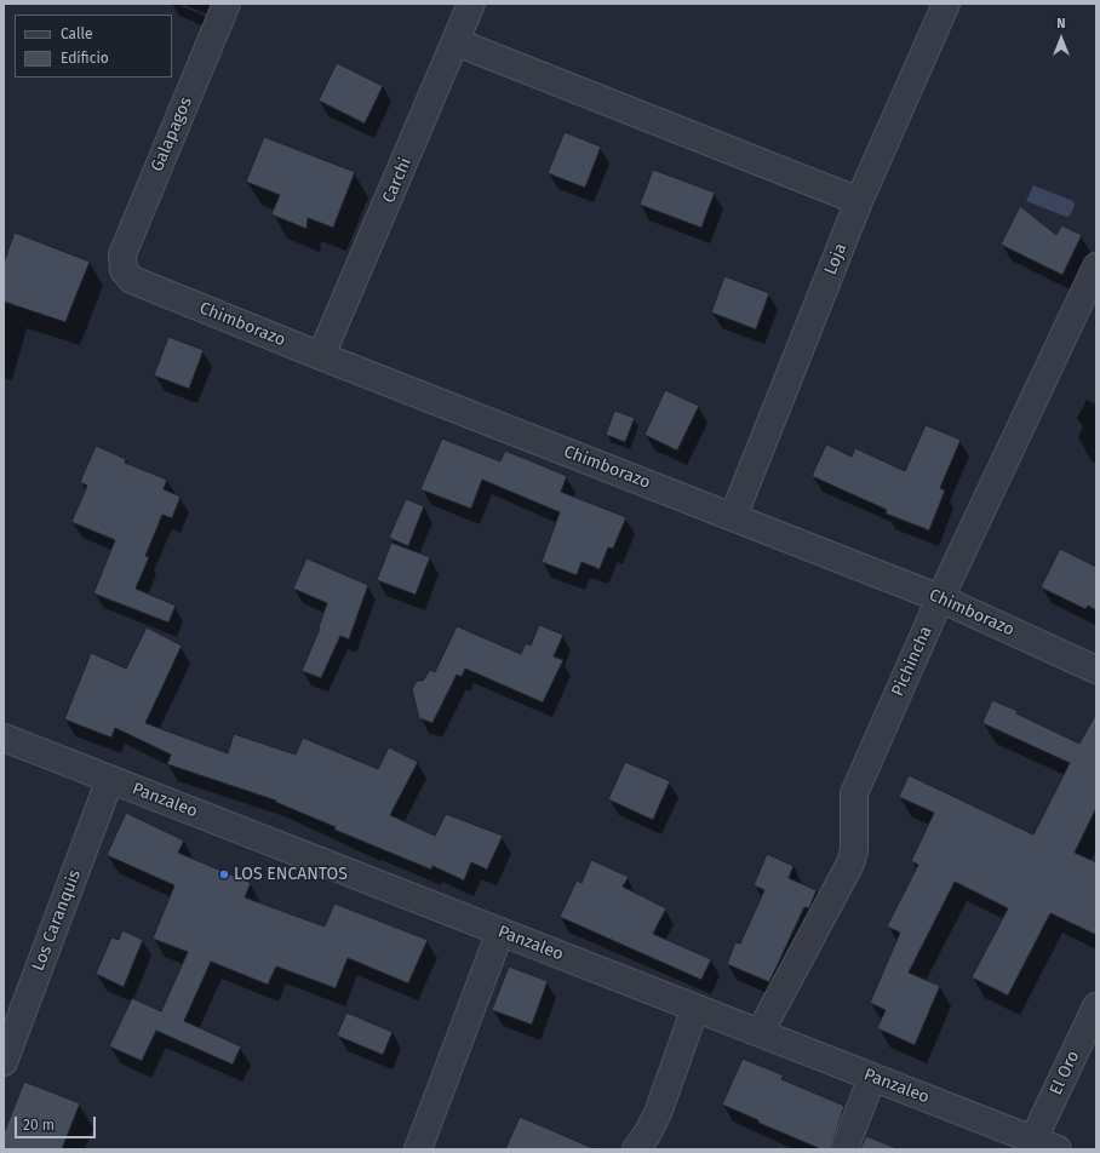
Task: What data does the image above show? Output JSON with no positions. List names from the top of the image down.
{
  "streets": {
    "street": [
      "Galapagos",
      "Carchi",
      "Loja",
      "Chimborazo",
      "Pichincha",
      "Panzaleo",
      "Los Caranquis",
      "El Oro"
    ]
  },
  "crossings": [
    ["Galapagos", "Chimborazo"],
    ["Carchi", "Chimborazo"],
    ["Loja", "Chimborazo"],
    ["Chimborazo", "Pichincha"],
    ["Pichincha", "Panzaleo"],
    ["Panzaleo", "Los Caranquis"],
    ["Panzaleo", "El Oro"]
  ],
  "places": ["LOS ENCANTOS"],
  "legend": ["Calle", "Edificio"],
  "scale_bar": "20 m",
  "north": "top"
}
